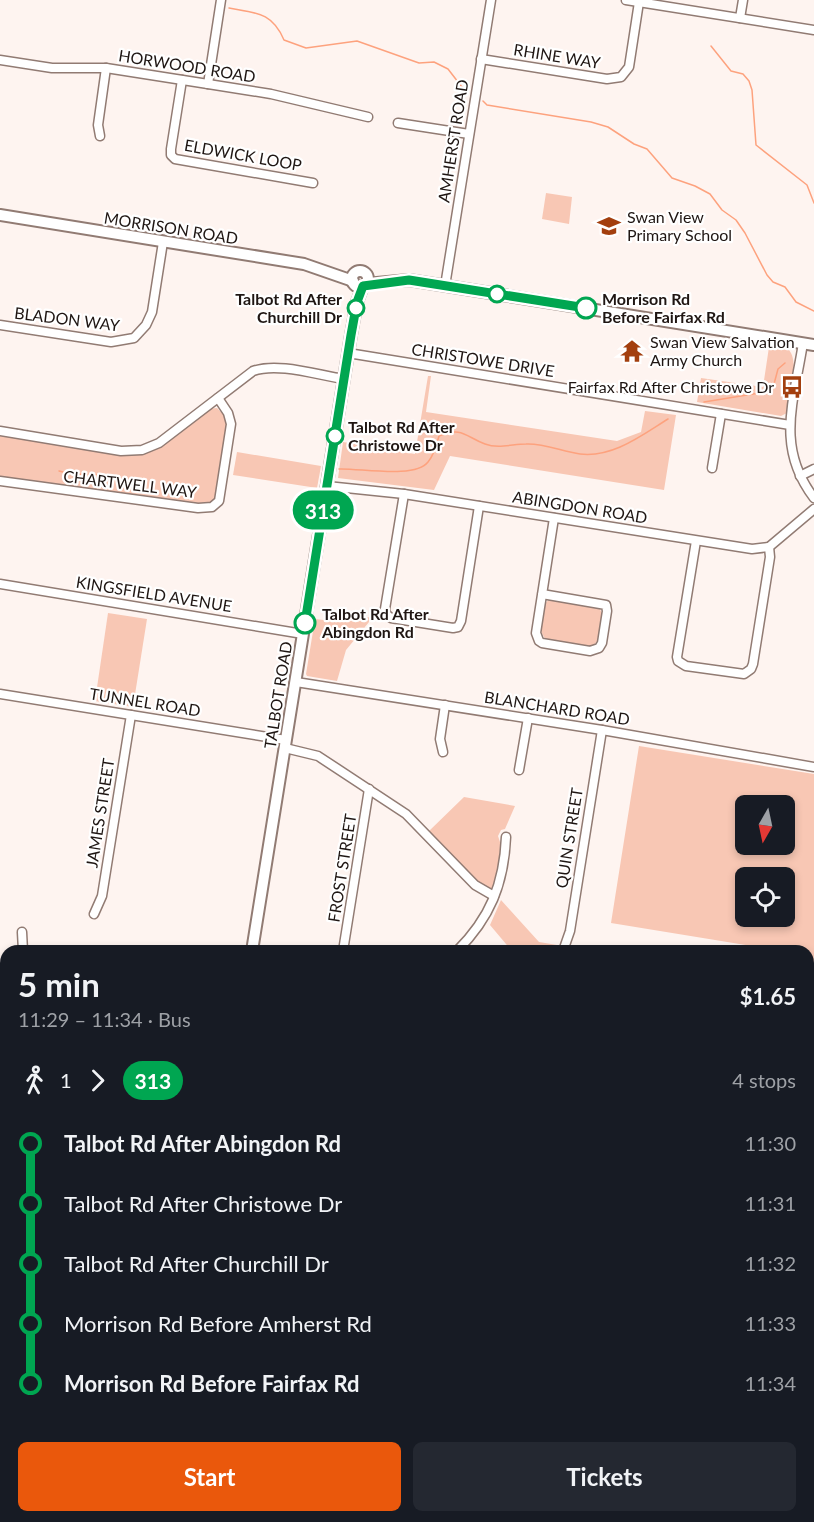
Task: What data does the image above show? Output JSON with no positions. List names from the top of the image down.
{
  "streets": {
    "main road": ["MORRISON ROAD", "TALBOT ROAD"],
    "street": [
      "RHINE WAY",
      "HORWOOD ROAD",
      "AMHERST ROAD",
      "ELDWICK LOOP",
      "BLADON WAY",
      "CHRISTOWE DRIVE",
      "CHARTWELL WAY",
      "ABINGDON ROAD",
      "KINGSFIELD AVENUE",
      "TUNNEL ROAD",
      "BLANCHARD ROAD",
      "JAMES STREET",
      "QUIN STREET",
      "FROST STREET"
    ]
  },
  "crossings": [
    ["RHINE WAY", "AMHERST ROAD"],
    ["HORWOOD ROAD", "ELDWICK LOOP"],
    ["AMHERST ROAD", "MORRISON ROAD"],
    ["MORRISON ROAD", "BLADON WAY"],
    ["MORRISON ROAD", "TALBOT ROAD"],
    ["CHRISTOWE DRIVE", "TALBOT ROAD"],
    ["ABINGDON ROAD", "TALBOT ROAD"],
    ["KINGSFIELD AVENUE", "TALBOT ROAD"],
    ["TALBOT ROAD", "TUNNEL ROAD"],
    ["TALBOT ROAD", "BLANCHARD ROAD"],
    ["TUNNEL ROAD", "JAMES STREET"],
    ["TUNNEL ROAD", "FROST STREET"],
    ["BLANCHARD ROAD", "QUIN STREET"]
  ],
  "places": {
    "school or university": ["Swan View Primary School"],
    "other": [
      "Talbot Rd After Churchill Dr",
      "Morrison Rd Before Fairfax Rd",
      "Talbot Rd After Christowe Dr",
      "Talbot Rd After Abingdon Rd"
    ],
    "temple": ["Swan View Salvation Army Church"],
    "bus stop": ["Fairfax Rd After Christowe Dr"]
  },
  "lines": ["bus line 313"],
  "north": "bottom",
  "page": {
    "on_map": "313",
    "heading": ["5 min", "11:29 – 11:34 · Bus", "$1.65"],
    "legs": ["1", "313", "4 stops"],
    "list": [
      {
        "name": "Talbot Rd After Abingdon Rd",
        "value": "11:30"
      },
      {
        "name": "Talbot Rd After Christowe Dr",
        "value": "11:31"
      },
      {
        "name": "Talbot Rd After Churchill Dr",
        "value": "11:32"
      },
      {
        "name": "Morrison Rd Before Amherst Rd",
        "value": "11:33"
      },
      {
        "name": "Morrison Rd Before Fairfax Rd",
        "value": "11:34"
      }
    ],
    "buttons": ["Start", "Tickets"]
  }
}
